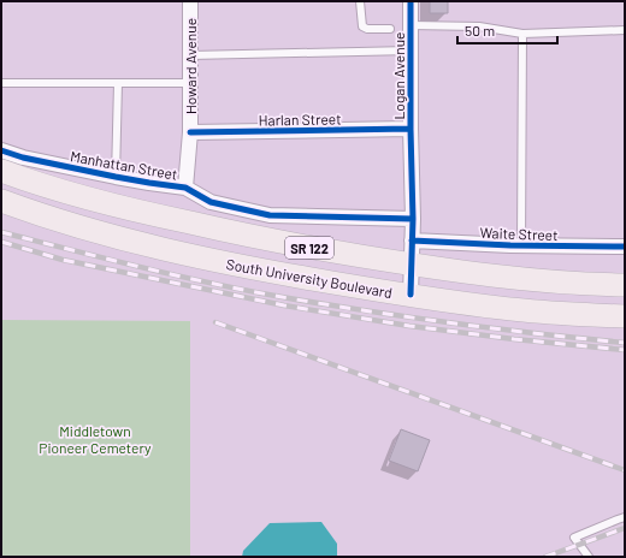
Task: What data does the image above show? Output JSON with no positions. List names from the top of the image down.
{
  "streets": {
    "main road": ["SR 122", "South University Boulevard"],
    "street": [
      "Howard Avenue",
      "Logan Avenue",
      "Harlan Street",
      "Manhattan Street",
      "Waite Street"
    ]
  },
  "crossings": [
    ["Howard Avenue", "Harlan Street"],
    ["Howard Avenue", "Manhattan Street"],
    ["Logan Avenue", "Harlan Street"],
    ["Logan Avenue", "Manhattan Street"],
    ["Logan Avenue", "Waite Street"],
    ["Logan Avenue", "South University Boulevard"]
  ],
  "parks": ["Middletown Pioneer Cemetery"],
  "scale_bar": "50 m"
}
